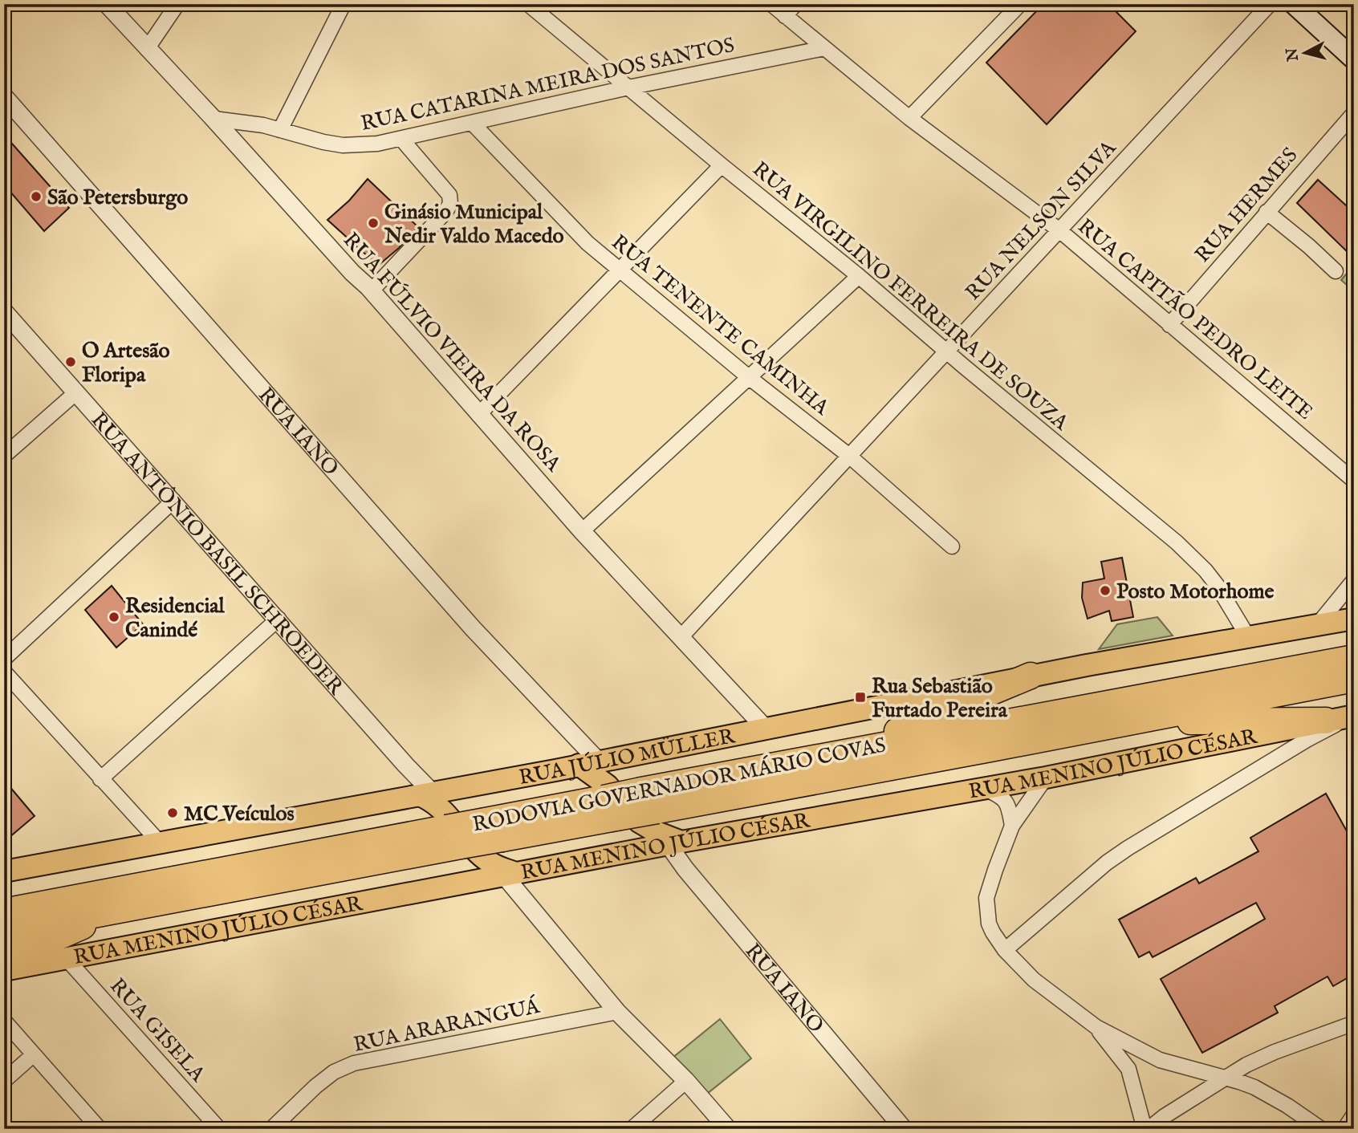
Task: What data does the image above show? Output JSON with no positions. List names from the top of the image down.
{
  "streets": {
    "highway": ["RODOVIA GOVERNADOR MÁRIO COVAS"],
    "main road": [
      "RUA IANO",
      "RUA ANTÔNIO BASIL SCHROEDER",
      "RUA JÚLIO MÜLLER",
      "RUA MENINO JÚLIO CÉSAR"
    ],
    "street": [
      "RUA CATARINA MEIRA DOS SANTOS",
      "RUA HERMES",
      "RUA NELSON SILVA",
      "RUA VIRGILINO FERREIRA DE SOUZA",
      "RUA CAPITÃO PEDRO LEITE",
      "RUA TENENTE CAMINHA",
      "RUA FÚLVIO VIEIRA DA ROSA",
      "RUA ARARANGUÁ",
      "RUA GISELA"
    ]
  },
  "crossings": [
    ["RUA CATARINA MEIRA DOS SANTOS", "RUA VIRGILINO FERREIRA DE SOUZA"],
    ["RUA CATARINA MEIRA DOS SANTOS", "RUA CAPITÃO PEDRO LEITE"],
    ["RUA CATARINA MEIRA DOS SANTOS", "RUA TENENTE CAMINHA"],
    ["RUA CATARINA MEIRA DOS SANTOS", "RUA FÚLVIO VIEIRA DA ROSA"],
    ["RUA HERMES", "RUA CAPITÃO PEDRO LEITE"],
    ["RUA NELSON SILVA", "RUA VIRGILINO FERREIRA DE SOUZA"],
    ["RUA NELSON SILVA", "RUA CAPITÃO PEDRO LEITE"],
    ["RUA NELSON SILVA", "RUA TENENTE CAMINHA"],
    ["RUA NELSON SILVA", "RUA FÚLVIO VIEIRA DA ROSA"],
    ["RUA VIRGILINO FERREIRA DE SOUZA", "RUA JÚLIO MÜLLER"],
    ["RUA FÚLVIO VIEIRA DA ROSA", "RUA JÚLIO MÜLLER"],
    ["RUA IANO", "RUA JÚLIO MÜLLER"],
    ["RUA IANO", "RUA MENINO JÚLIO CÉSAR"],
    ["RUA IANO", "RODOVIA GOVERNADOR MÁRIO COVAS"],
    ["RUA ANTÔNIO BASIL SCHROEDER", "RUA JÚLIO MÜLLER"],
    ["RUA ANTÔNIO BASIL SCHROEDER", "RUA MENINO JÚLIO CÉSAR"],
    ["RUA ANTÔNIO BASIL SCHROEDER", "RODOVIA GOVERNADOR MÁRIO COVAS"],
    ["RUA ANTÔNIO BASIL SCHROEDER", "RUA ARARANGUÁ"],
    ["RUA MENINO JÚLIO CÉSAR", "RUA GISELA"]
  ],
  "places": {
    "other": [
      "São Petersburgo",
      "Ginásio Municipal Nedir Valdo Macedo",
      "O Artesão Floripa",
      "Posto Motorhome",
      "Residencial Canindé",
      "MC Veículos"
    ],
    "transit": ["Rua Sebastião Furtado Pereira"]
  },
  "north": "left"
}
